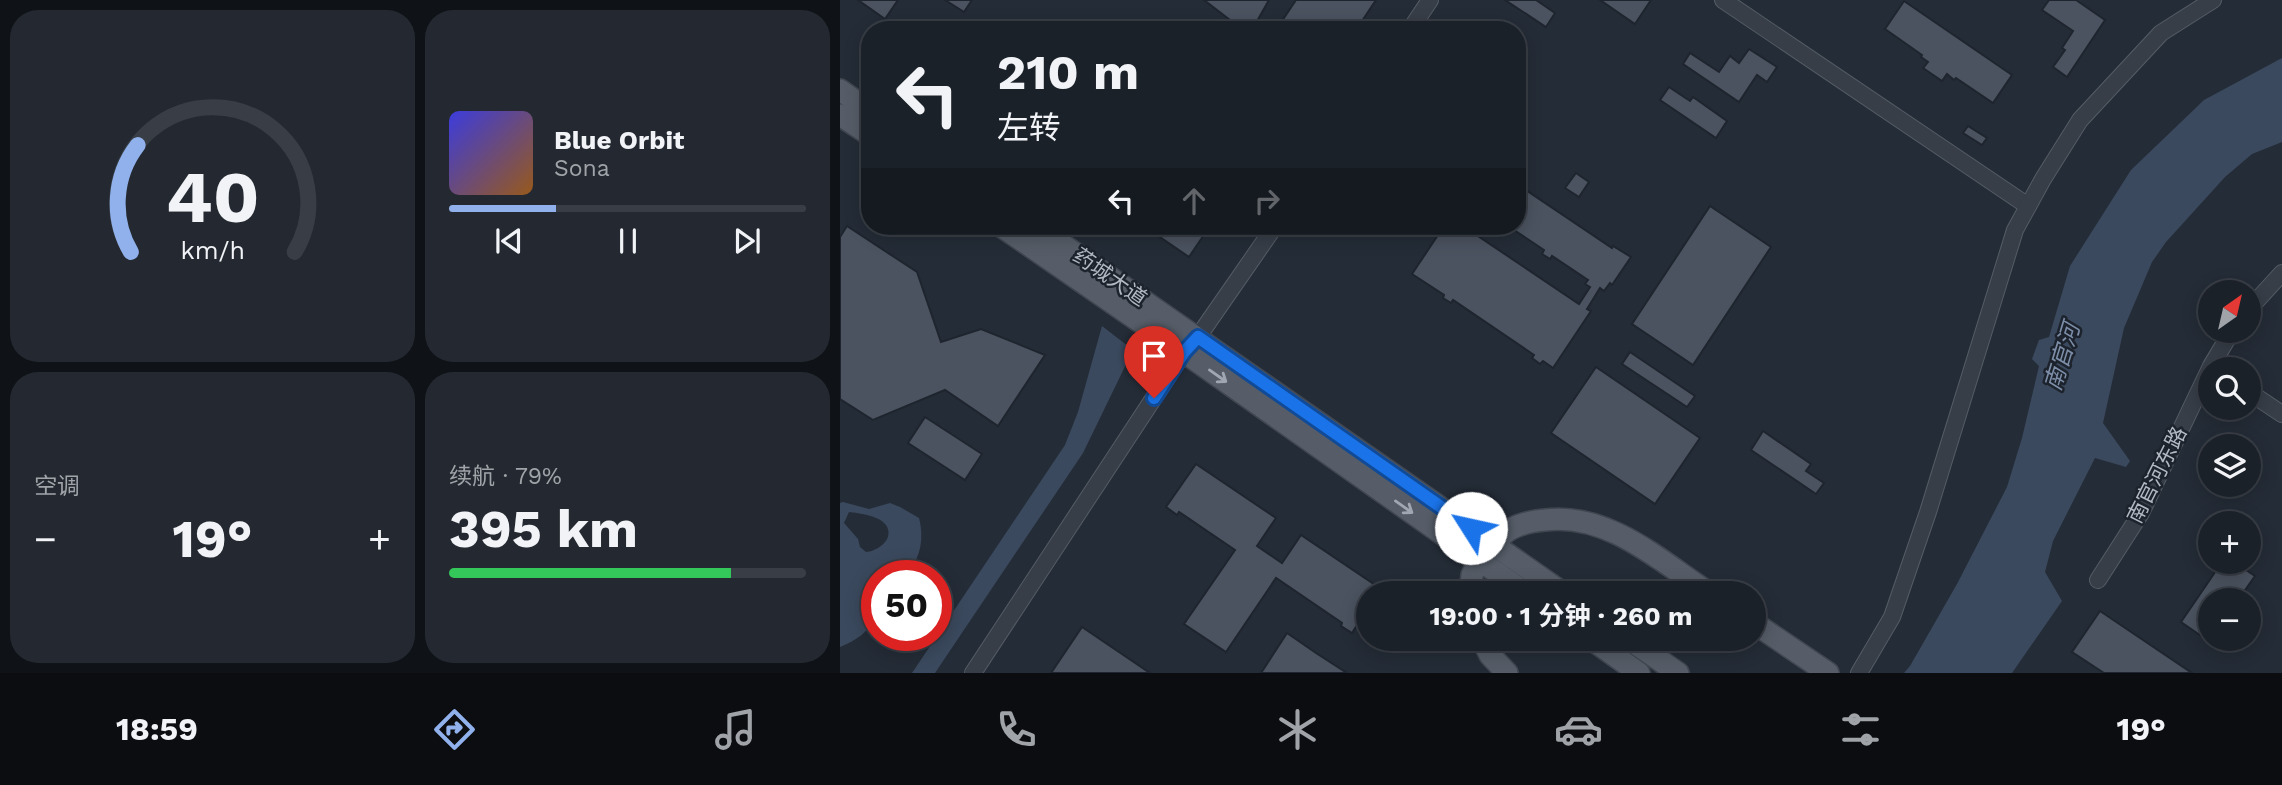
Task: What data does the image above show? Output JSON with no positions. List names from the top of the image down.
{
  "streets": {
    "main road": ["药城大道"],
    "street": ["南官河东路"]
  },
  "water": ["南官河"],
  "north": "top right",
  "page": {
    "turn": ["210 m", "左转"],
    "song": ["Blue Orbit", "Sona"],
    "map_buttons": ["+", "−"],
    "tile": [
      "空调",
      ["续航 · 79%", "395 km"]
    ],
    "heat": ["−", "19°", "+"],
    "limit": "50",
    "trip": "19:00 · 1 分钟 · 260 m",
    "tabs": ["18:59", "19°"],
    "gauge": ["40", "km/h"]
  }
}
